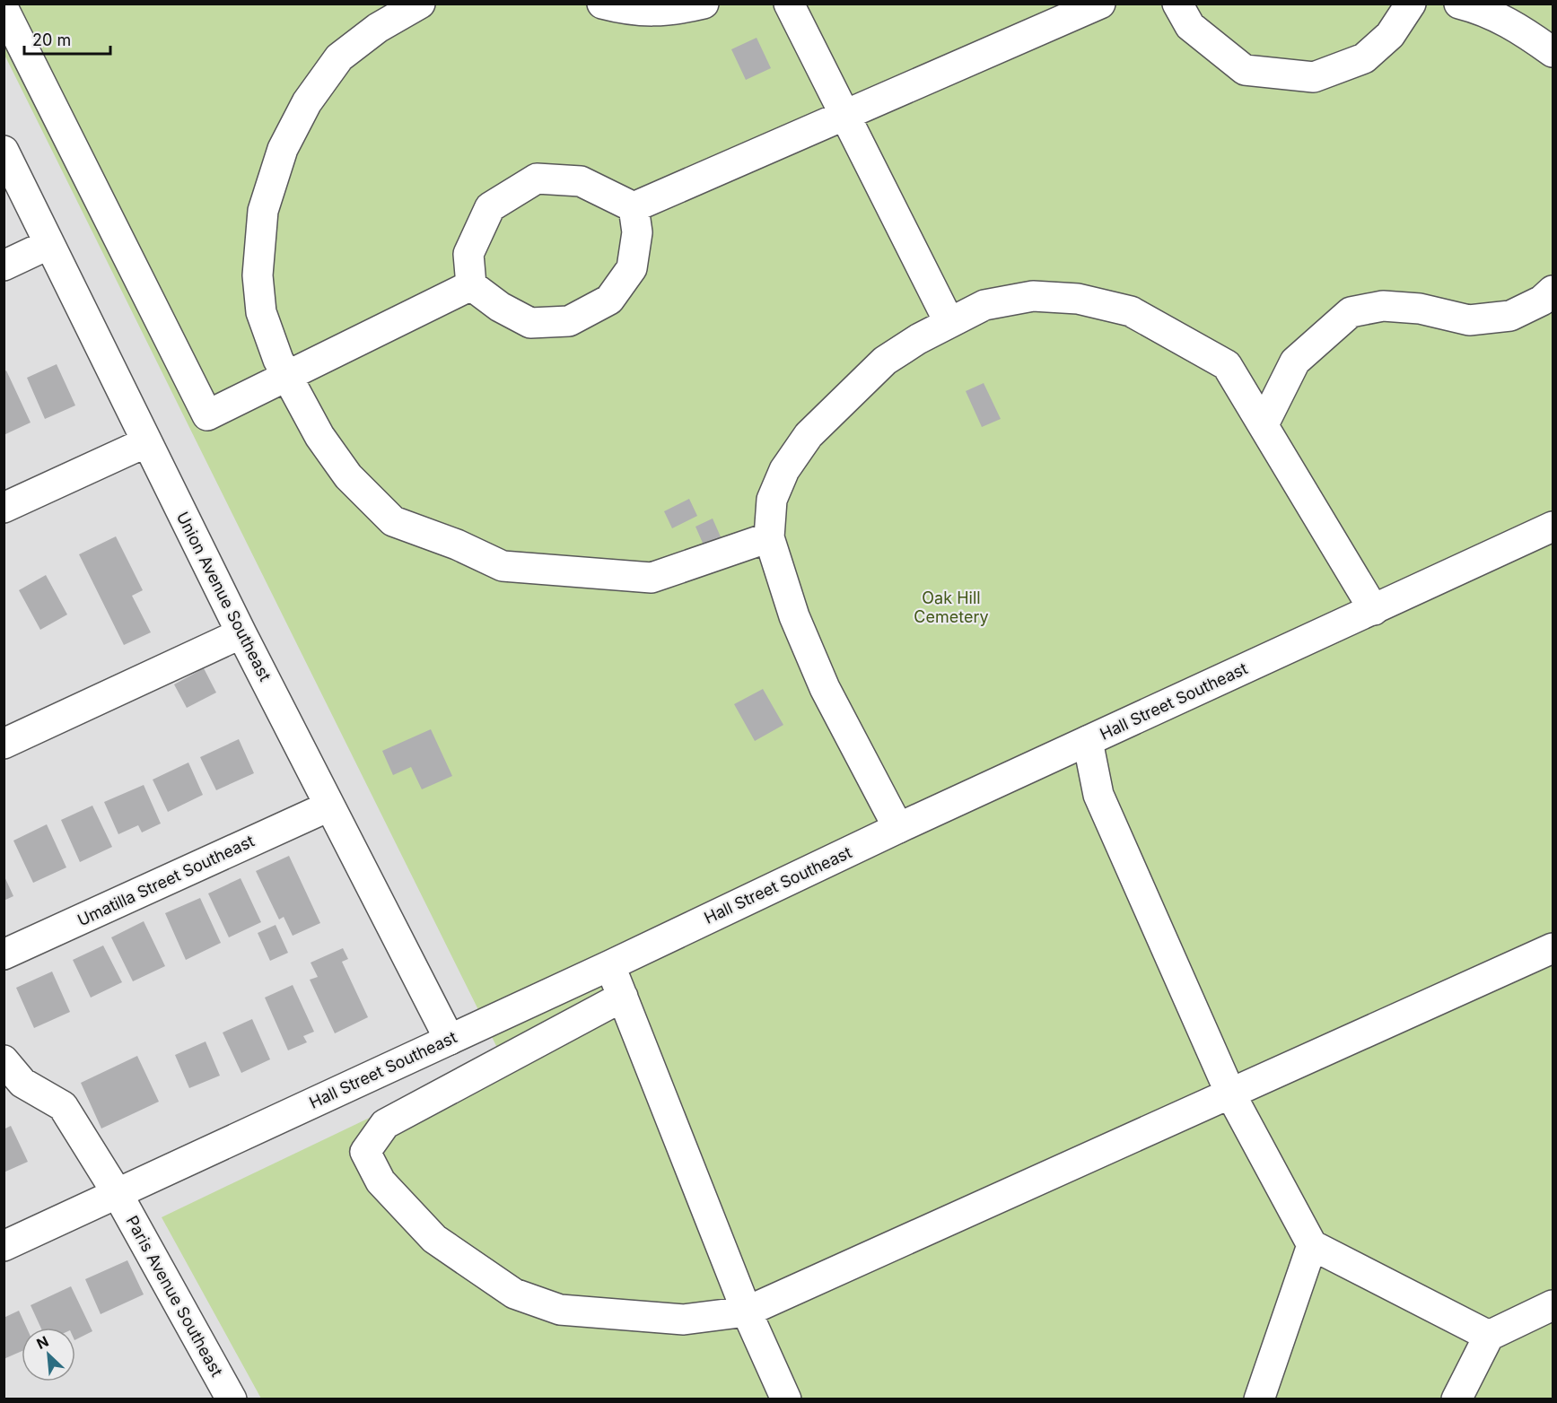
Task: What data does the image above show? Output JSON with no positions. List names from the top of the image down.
{
  "streets": {
    "street": [
      "Union Avenue Southeast",
      "Hall Street Southeast",
      "Umatilla Street Southeast",
      "Paris Avenue Southeast"
    ]
  },
  "crossings": [
    ["Union Avenue Southeast", "Hall Street Southeast"],
    ["Union Avenue Southeast", "Umatilla Street Southeast"],
    ["Hall Street Southeast", "Paris Avenue Southeast"]
  ],
  "parks": ["Oak Hill Cemetery"],
  "scale_bar": "20 m",
  "north": "top left"
}
